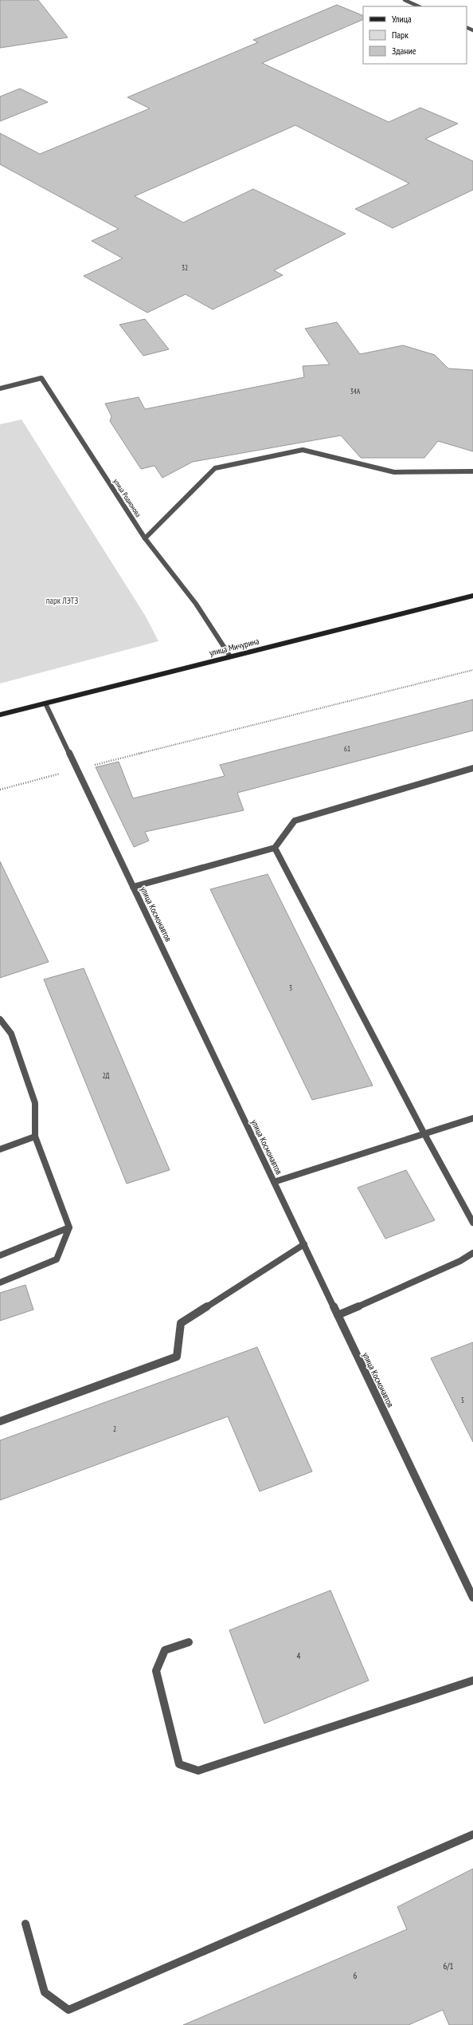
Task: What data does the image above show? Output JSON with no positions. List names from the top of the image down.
{
  "streets": {
    "main road": ["улица Мичурина"],
    "street": ["улица Родионова", "улица Космонавтов"]
  },
  "crossings": [
    ["улица Родионова", "улица Мичурина"],
    ["улица Мичурина", "улица Космонавтов"]
  ],
  "parks": ["парк ЛЭТЗ"],
  "house_numbers": [
    "32",
    "34А",
    "61",
    "3",
    "2Д",
    "5",
    "2",
    "4",
    "6/1",
    "6"
  ],
  "legend": ["Улица", "Парк", "Здание"]
}
